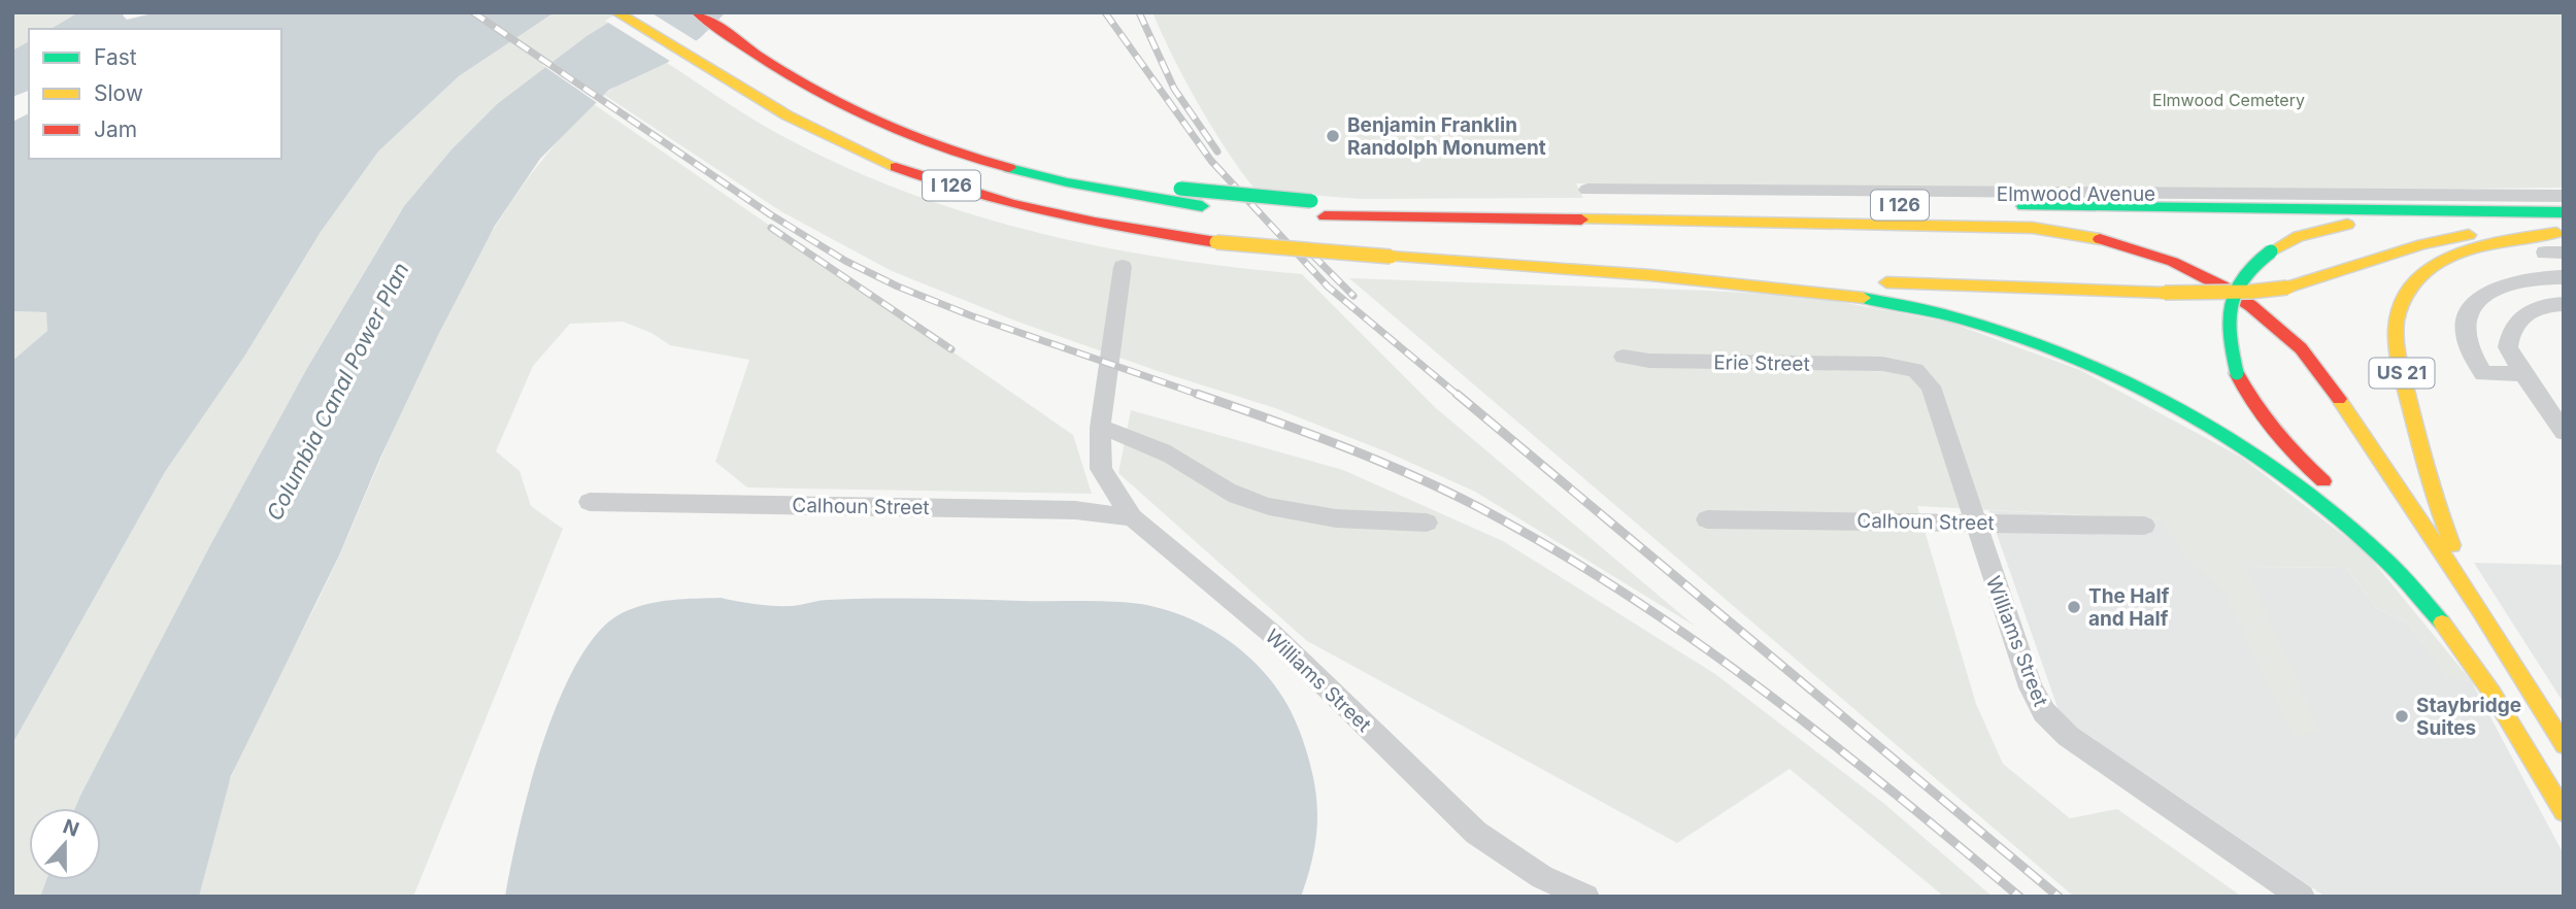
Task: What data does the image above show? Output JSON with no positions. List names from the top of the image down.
{
  "streets": {
    "highway": ["I 126", "US 21"],
    "street": [
      "Elmwood Avenue",
      "Erie Street",
      "Calhoun Street",
      "Williams Street"
    ]
  },
  "crossings": [
    ["I 126", "US 21"],
    ["Erie Street", "Williams Street"],
    ["Calhoun Street", "Williams Street"]
  ],
  "water": ["Columbia Canal Power Plan"],
  "parks": ["Elmwood Cemetery"],
  "places": ["Benjamin Franklin Randolph Monument", "The Half and Half", "Staybridge Suites"],
  "legend": ["Fast", "Slow", "Jam"],
  "north": "top"
}
